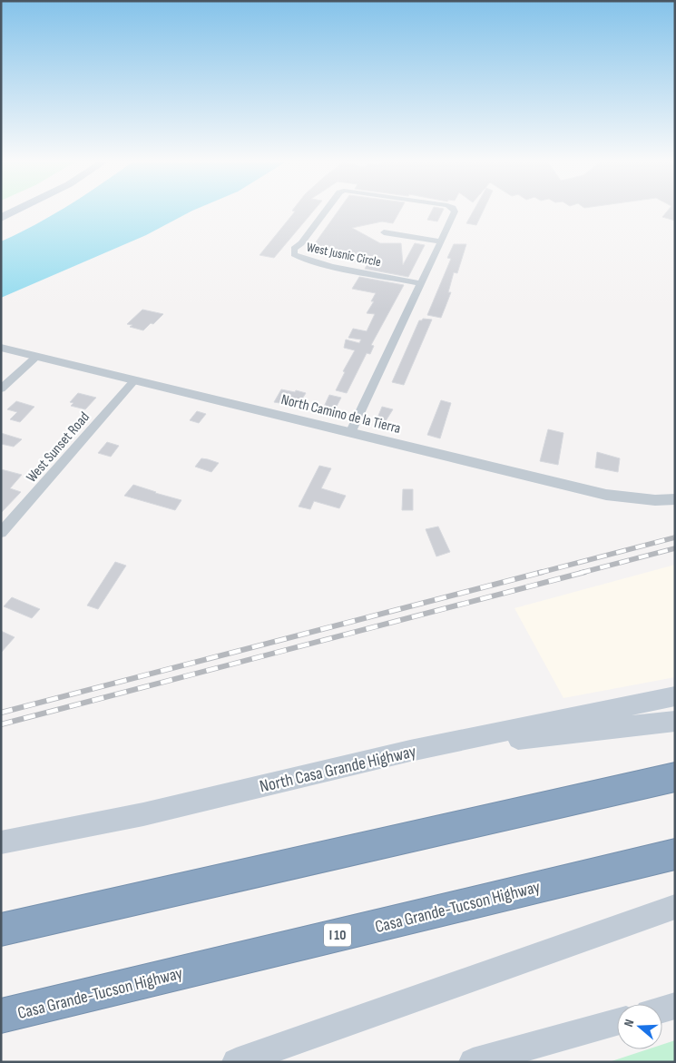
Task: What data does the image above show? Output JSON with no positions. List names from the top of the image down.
{
  "streets": {
    "highway": ["Casa Grande-Tucson Highway", "I 10"],
    "main road": ["North Casa Grande Highway"],
    "street": ["West Jusnic Circle", "North Camino de la Tierra", "West Sunset Road"]
  },
  "crossings": [
    ["West Jusnic Circle", "North Camino de la Tierra"],
    ["North Camino de la Tierra", "West Sunset Road"]
  ],
  "north": "left"
}
